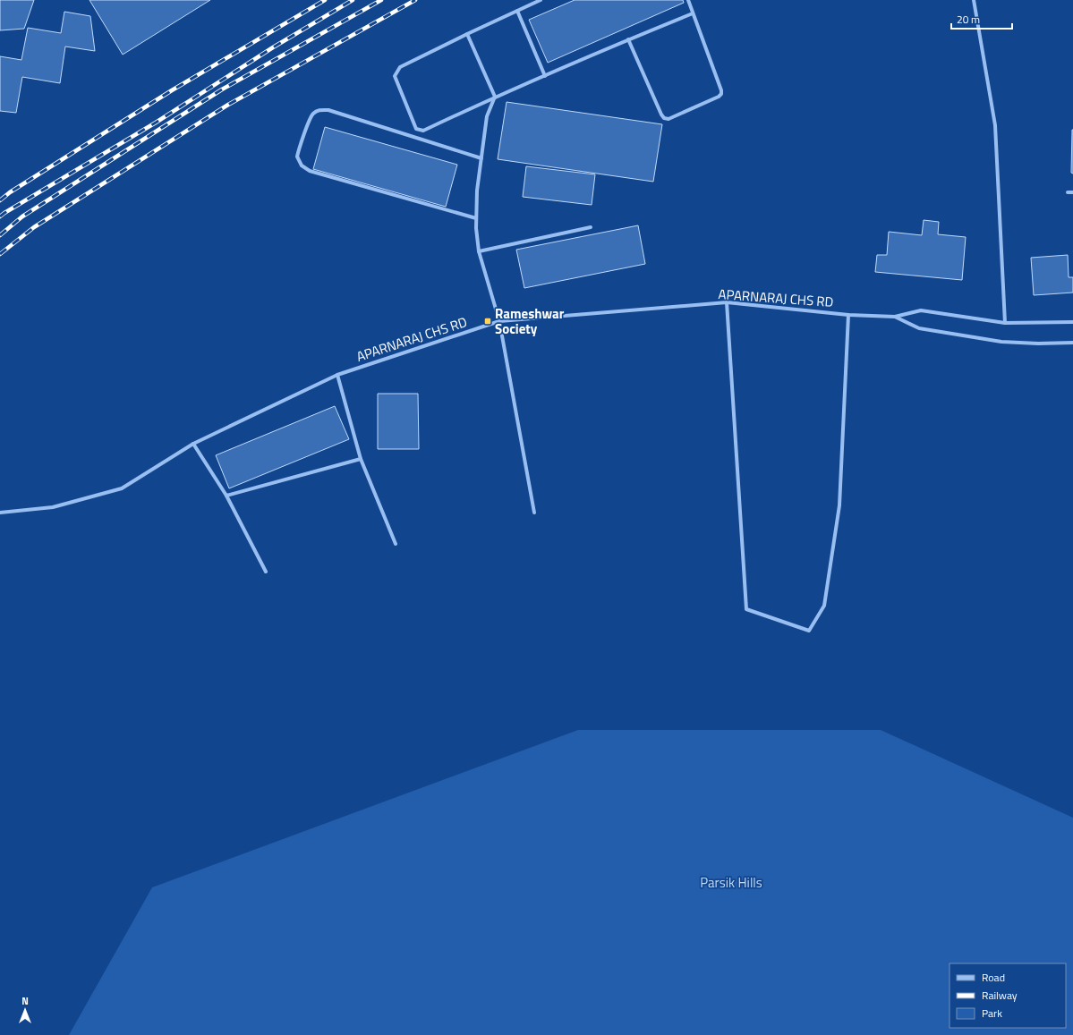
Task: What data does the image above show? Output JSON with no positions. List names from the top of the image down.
{
  "streets": {
    "street": ["APARNARAJ CHS RD"]
  },
  "parks": ["Parsik Hills"],
  "places": {
    "transit": ["Rameshwar Society"]
  },
  "legend": ["Road", "Railway", "Park"],
  "scale_bar": "20 m",
  "north": "top"
}
